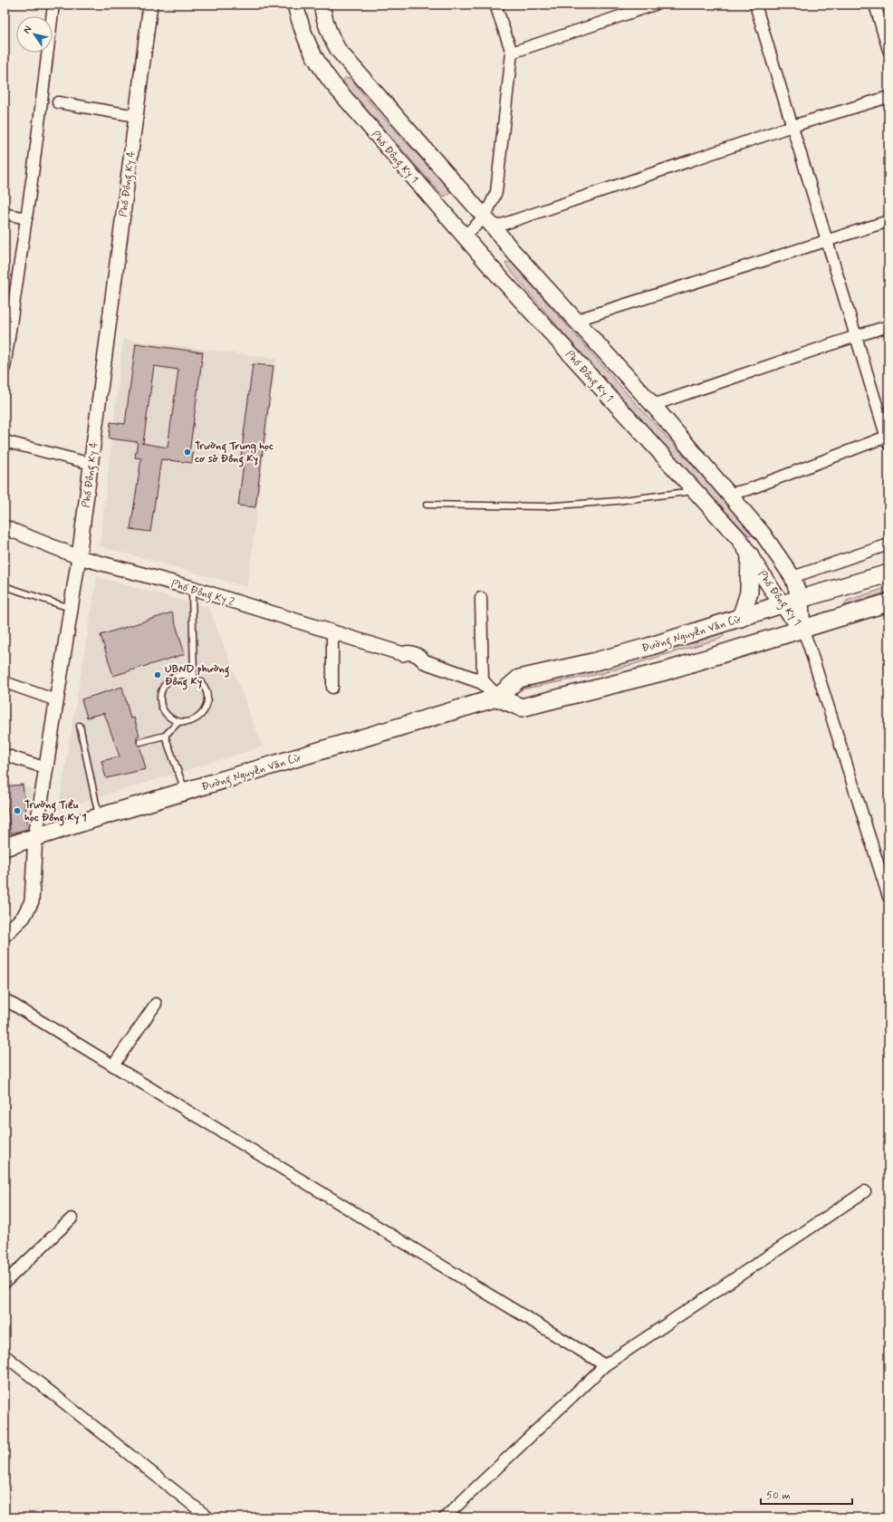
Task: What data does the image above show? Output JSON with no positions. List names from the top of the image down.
{
  "streets": {
    "main road": ["Phố Đồng Kỵ 1", "Đường Nguyễn Văn Cừ"],
    "street": ["Phố Đồng Kỵ 4", "Phố Đồng Kỵ 2"]
  },
  "crossings": [
    ["Phố Đồng Kỵ 1", "Đường Nguyễn Văn Cừ"],
    ["Phố Đồng Kỵ 4", "Phố Đồng Kỵ 2"],
    ["Phố Đồng Kỵ 4", "Đường Nguyễn Văn Cừ"],
    ["Phố Đồng Kỵ 2", "Đường Nguyễn Văn Cừ"]
  ],
  "places": ["Trường Trung học cơ sở Đồng Kỵ", "UBND phường Đồng Kỵ", "Trường Tiểu học Đồng Kỵ 1"],
  "scale_bar": "50 m",
  "north": "top left"
}
